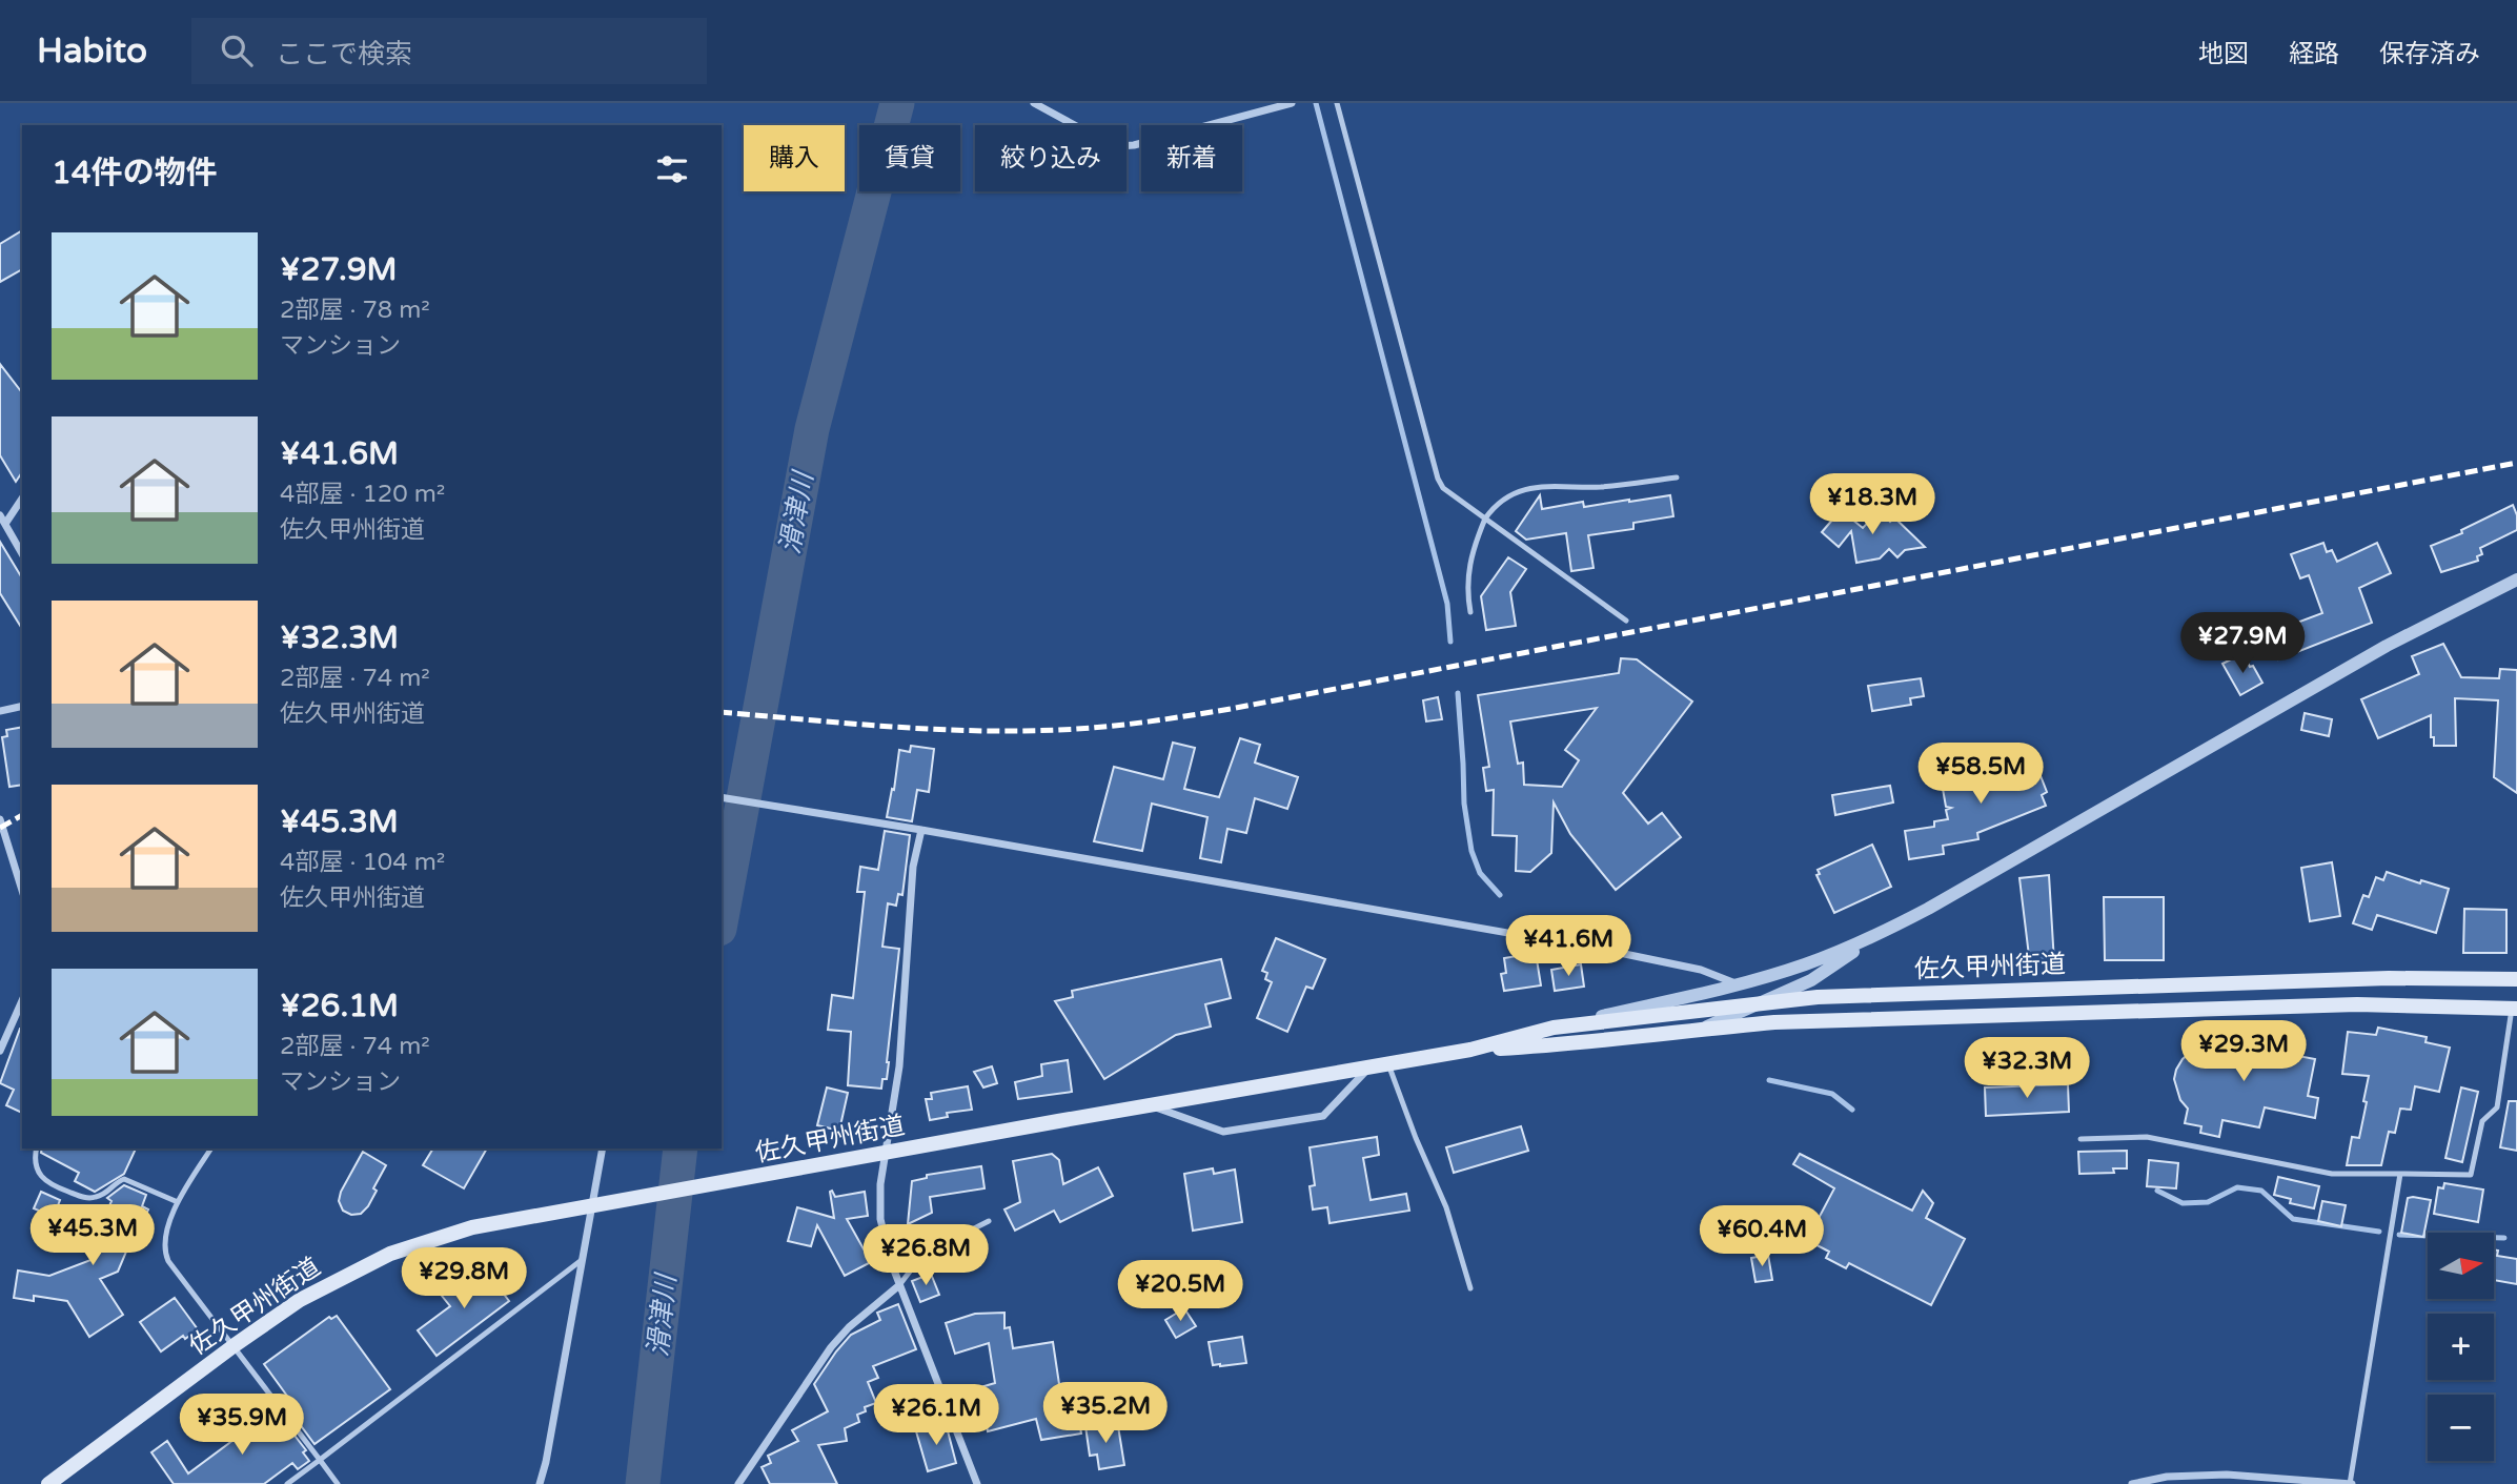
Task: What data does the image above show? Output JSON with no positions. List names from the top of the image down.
{
  "streets": {
    "main road": ["佐久甲州街道"]
  },
  "water": ["滑津川"],
  "north": "right",
  "page": {
    "header": "Habito",
    "search": "ここで検索",
    "nav": ["地図", "経路", "保存済み"],
    "chip": [
      "購入",
      "賃貸",
      "絞り込み",
      "新着"
    ],
    "heading": "14件の物件",
    "list": [
      {
        "name": "¥27.9M",
        "note": "2部屋 · 78 m² · マンション"
      },
      {
        "name": "¥41.6M",
        "note": "4部屋 · 120 m² · 佐久甲州街道"
      },
      {
        "name": "¥32.3M",
        "note": "2部屋 · 74 m² · 佐久甲州街道"
      },
      {
        "name": "¥45.3M",
        "note": "4部屋 · 104 m² · 佐久甲州街道"
      },
      {
        "name": "¥26.1M",
        "note": "2部屋 · 74 m² · マンション"
      }
    ],
    "price": [
      "¥18.3M",
      "¥27.9M",
      "¥58.5M",
      "¥41.6M",
      "¥29.3M",
      "¥32.3M",
      "¥45.3M",
      "¥60.4M",
      "¥26.8M",
      "¥29.8M",
      "¥20.5M",
      "¥35.2M",
      "¥26.1M",
      "¥35.9M"
    ],
    "map_buttons": ["+", "−"]
  }
}
